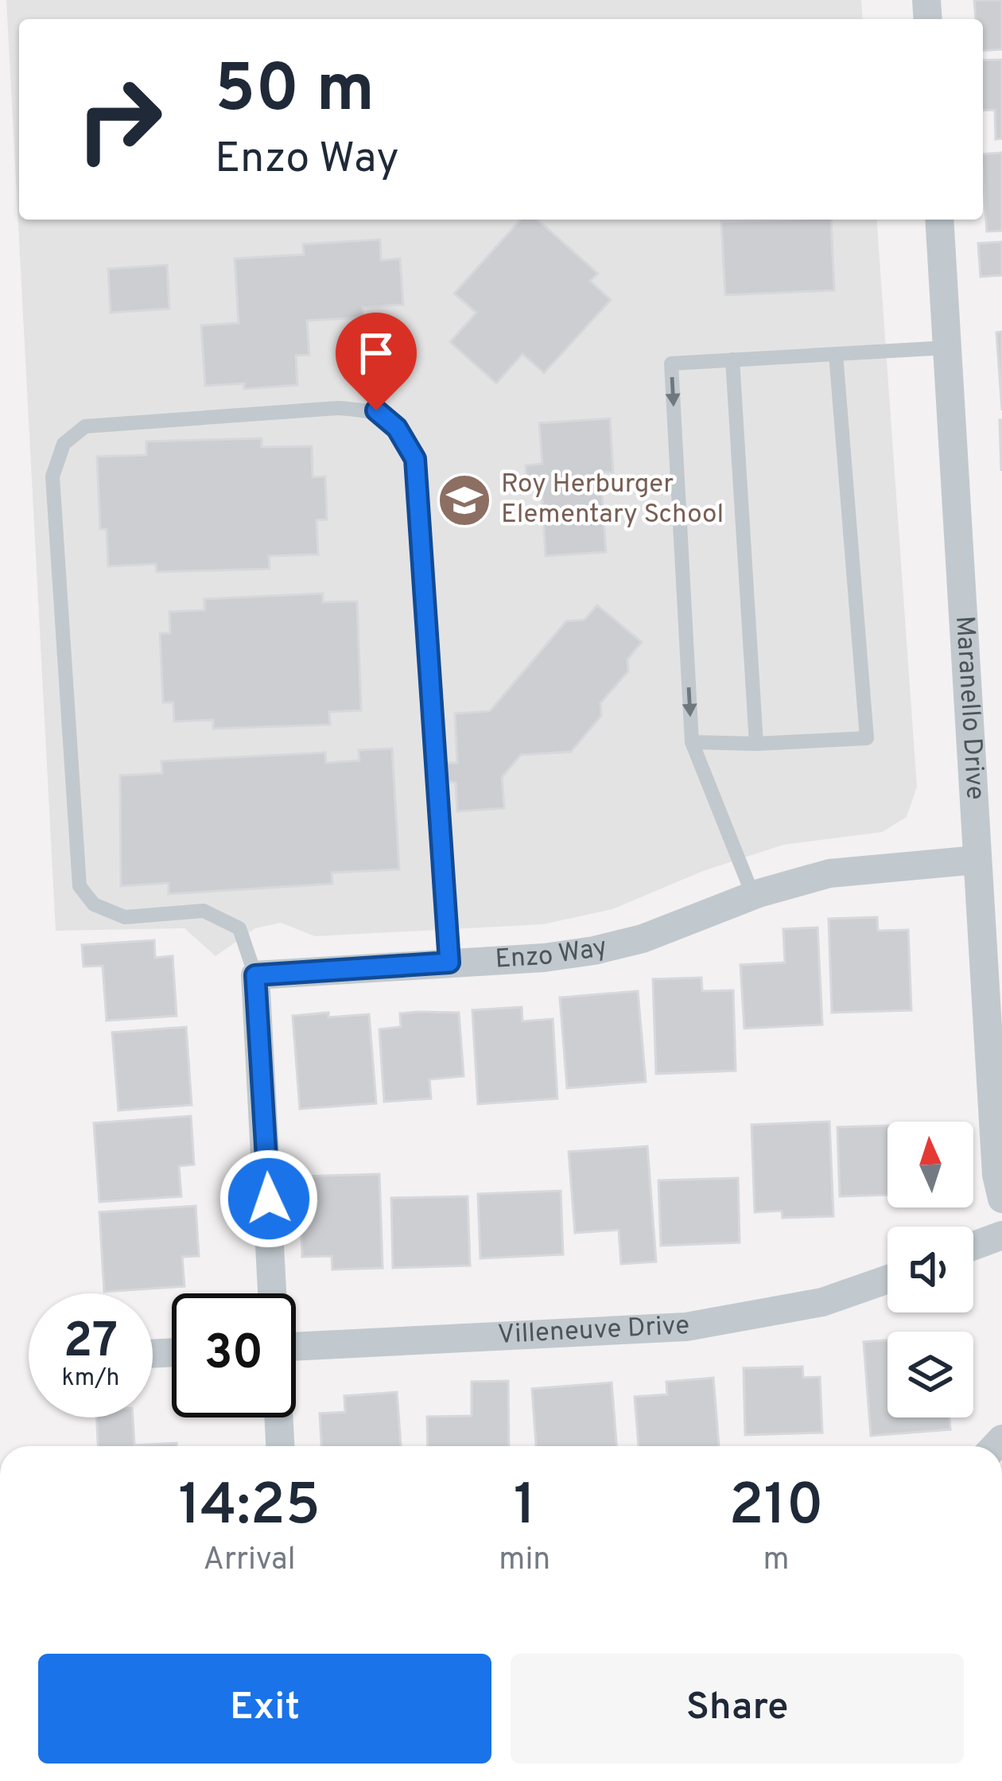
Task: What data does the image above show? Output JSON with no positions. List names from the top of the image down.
{
  "streets": {
    "street": ["Maranello Drive", "Enzo Way", "Villeneuve Drive"]
  },
  "crossings": [
    ["Maranello Drive", "Enzo Way"]
  ],
  "places": {
    "school or university": ["Roy Herburger Elementary School"]
  },
  "north": "top",
  "page": {
    "turn": ["50 m", "Enzo Way"],
    "speed": "27 km/h",
    "limit": "30",
    "eta": [
      "14:25",
      "Arrival",
      "1",
      "min",
      "210",
      "m"
    ],
    "buttons": ["Exit", "Share"]
  }
}
